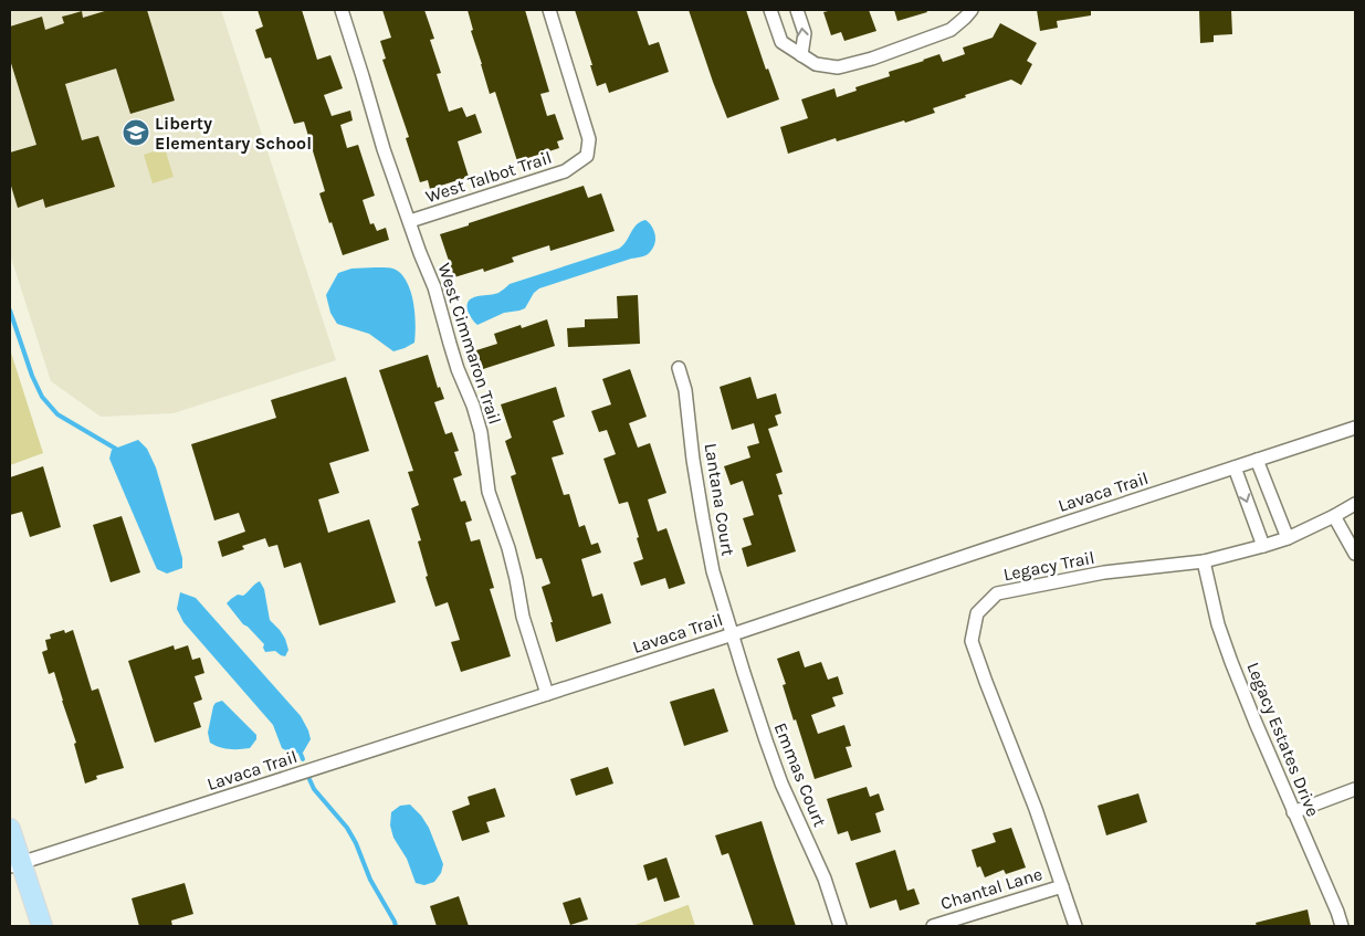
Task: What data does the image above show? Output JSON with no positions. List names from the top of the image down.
{
  "streets": {
    "street": [
      "West Talbot Trail",
      "West Cimmaron Trail",
      "Lavaca Trail",
      "Lantana Court",
      "Legacy Trail",
      "Legacy Estates Drive",
      "Emmas Court",
      "Chantal Lane"
    ]
  },
  "crossings": [
    ["West Talbot Trail", "West Cimmaron Trail"],
    ["West Cimmaron Trail", "Lavaca Trail"],
    ["Lavaca Trail", "Lantana Court"],
    ["Lavaca Trail", "Emmas Court"],
    ["Lantana Court", "Emmas Court"],
    ["Legacy Trail", "Legacy Estates Drive"],
    ["Legacy Trail", "Chantal Lane"]
  ],
  "places": {
    "school or university": ["Liberty Elementary School"]
  }
}
